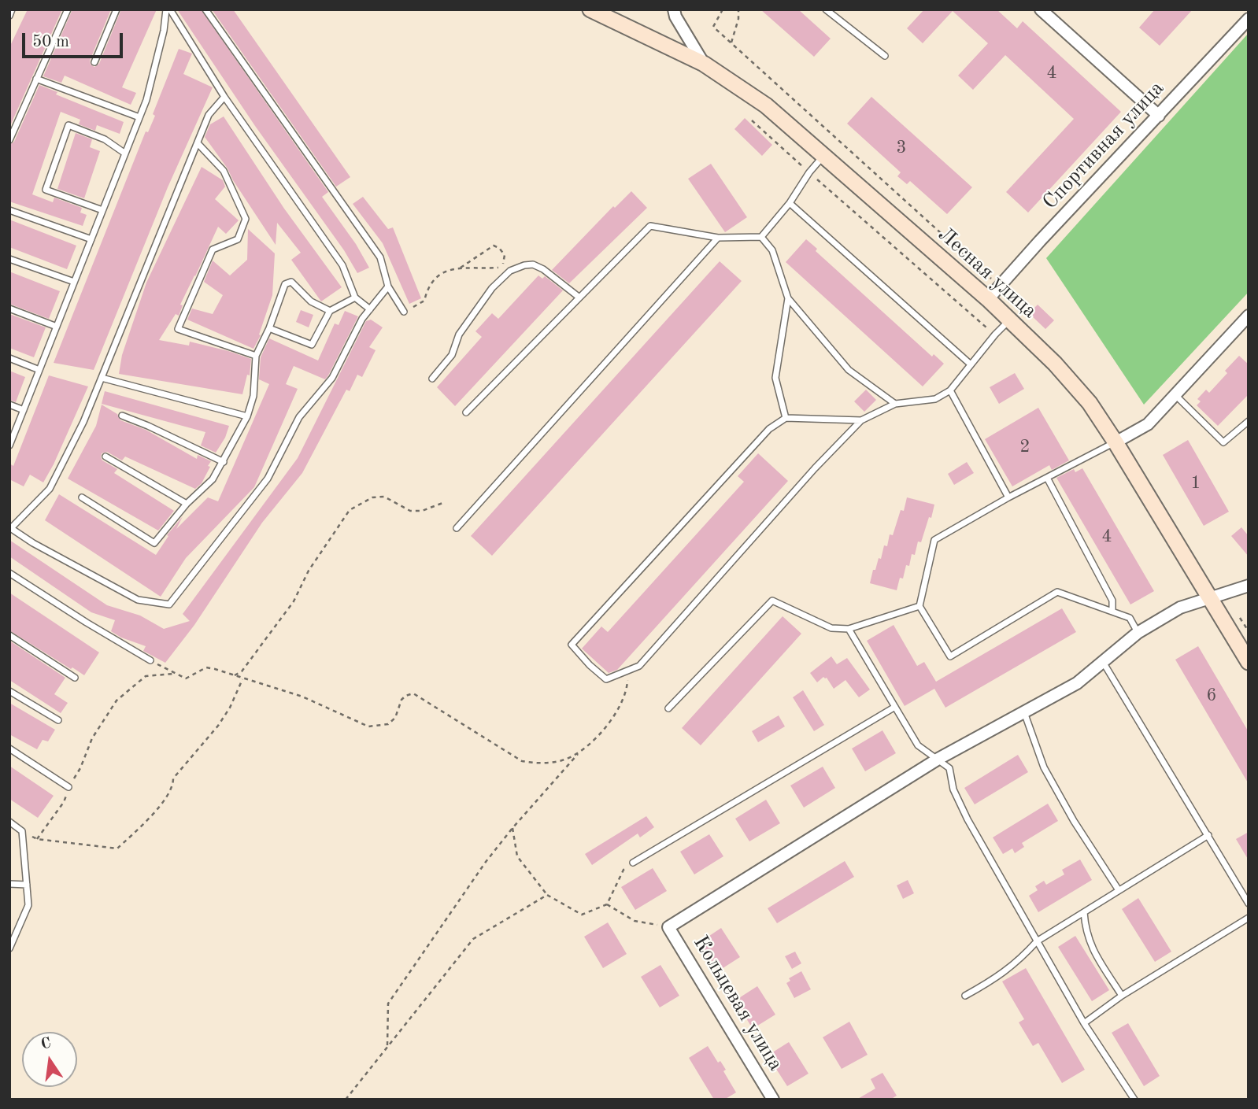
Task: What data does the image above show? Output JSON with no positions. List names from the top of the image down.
{
  "streets": {
    "main road": ["Лесная улица"],
    "street": ["Спортивная улица", "Кольцевая улица"]
  },
  "crossings": [
    ["Спортивная улица", "Лесная улица"]
  ],
  "house_numbers": [
    "4",
    "3",
    "2",
    "1",
    "4",
    "6"
  ],
  "scale_bar": "50 m",
  "north": "top"
}
